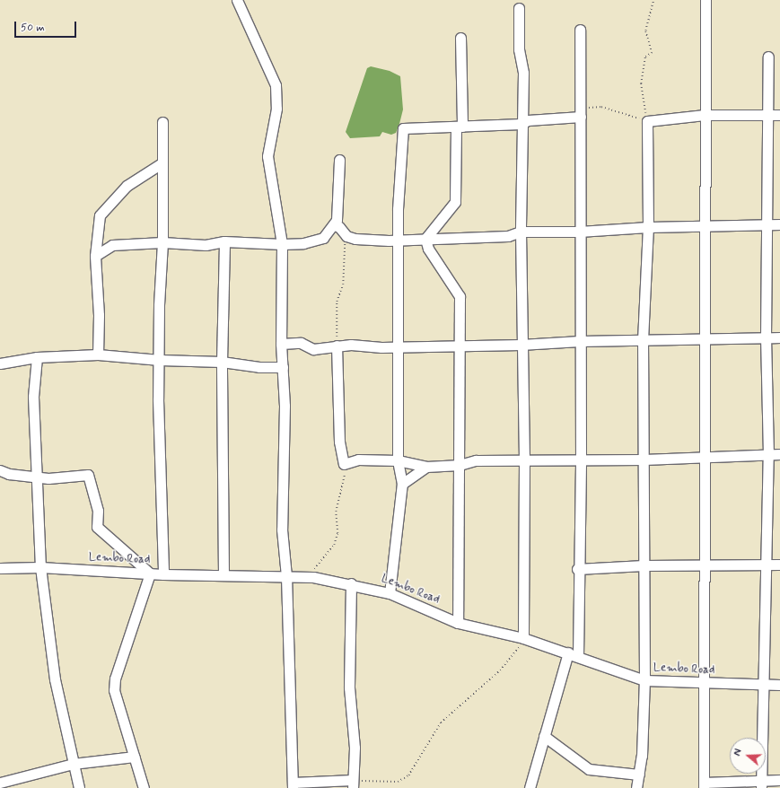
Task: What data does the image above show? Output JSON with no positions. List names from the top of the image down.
{
  "streets": {
    "street": ["Lembo Road"]
  },
  "scale_bar": "50 m",
  "north": "left"
}
